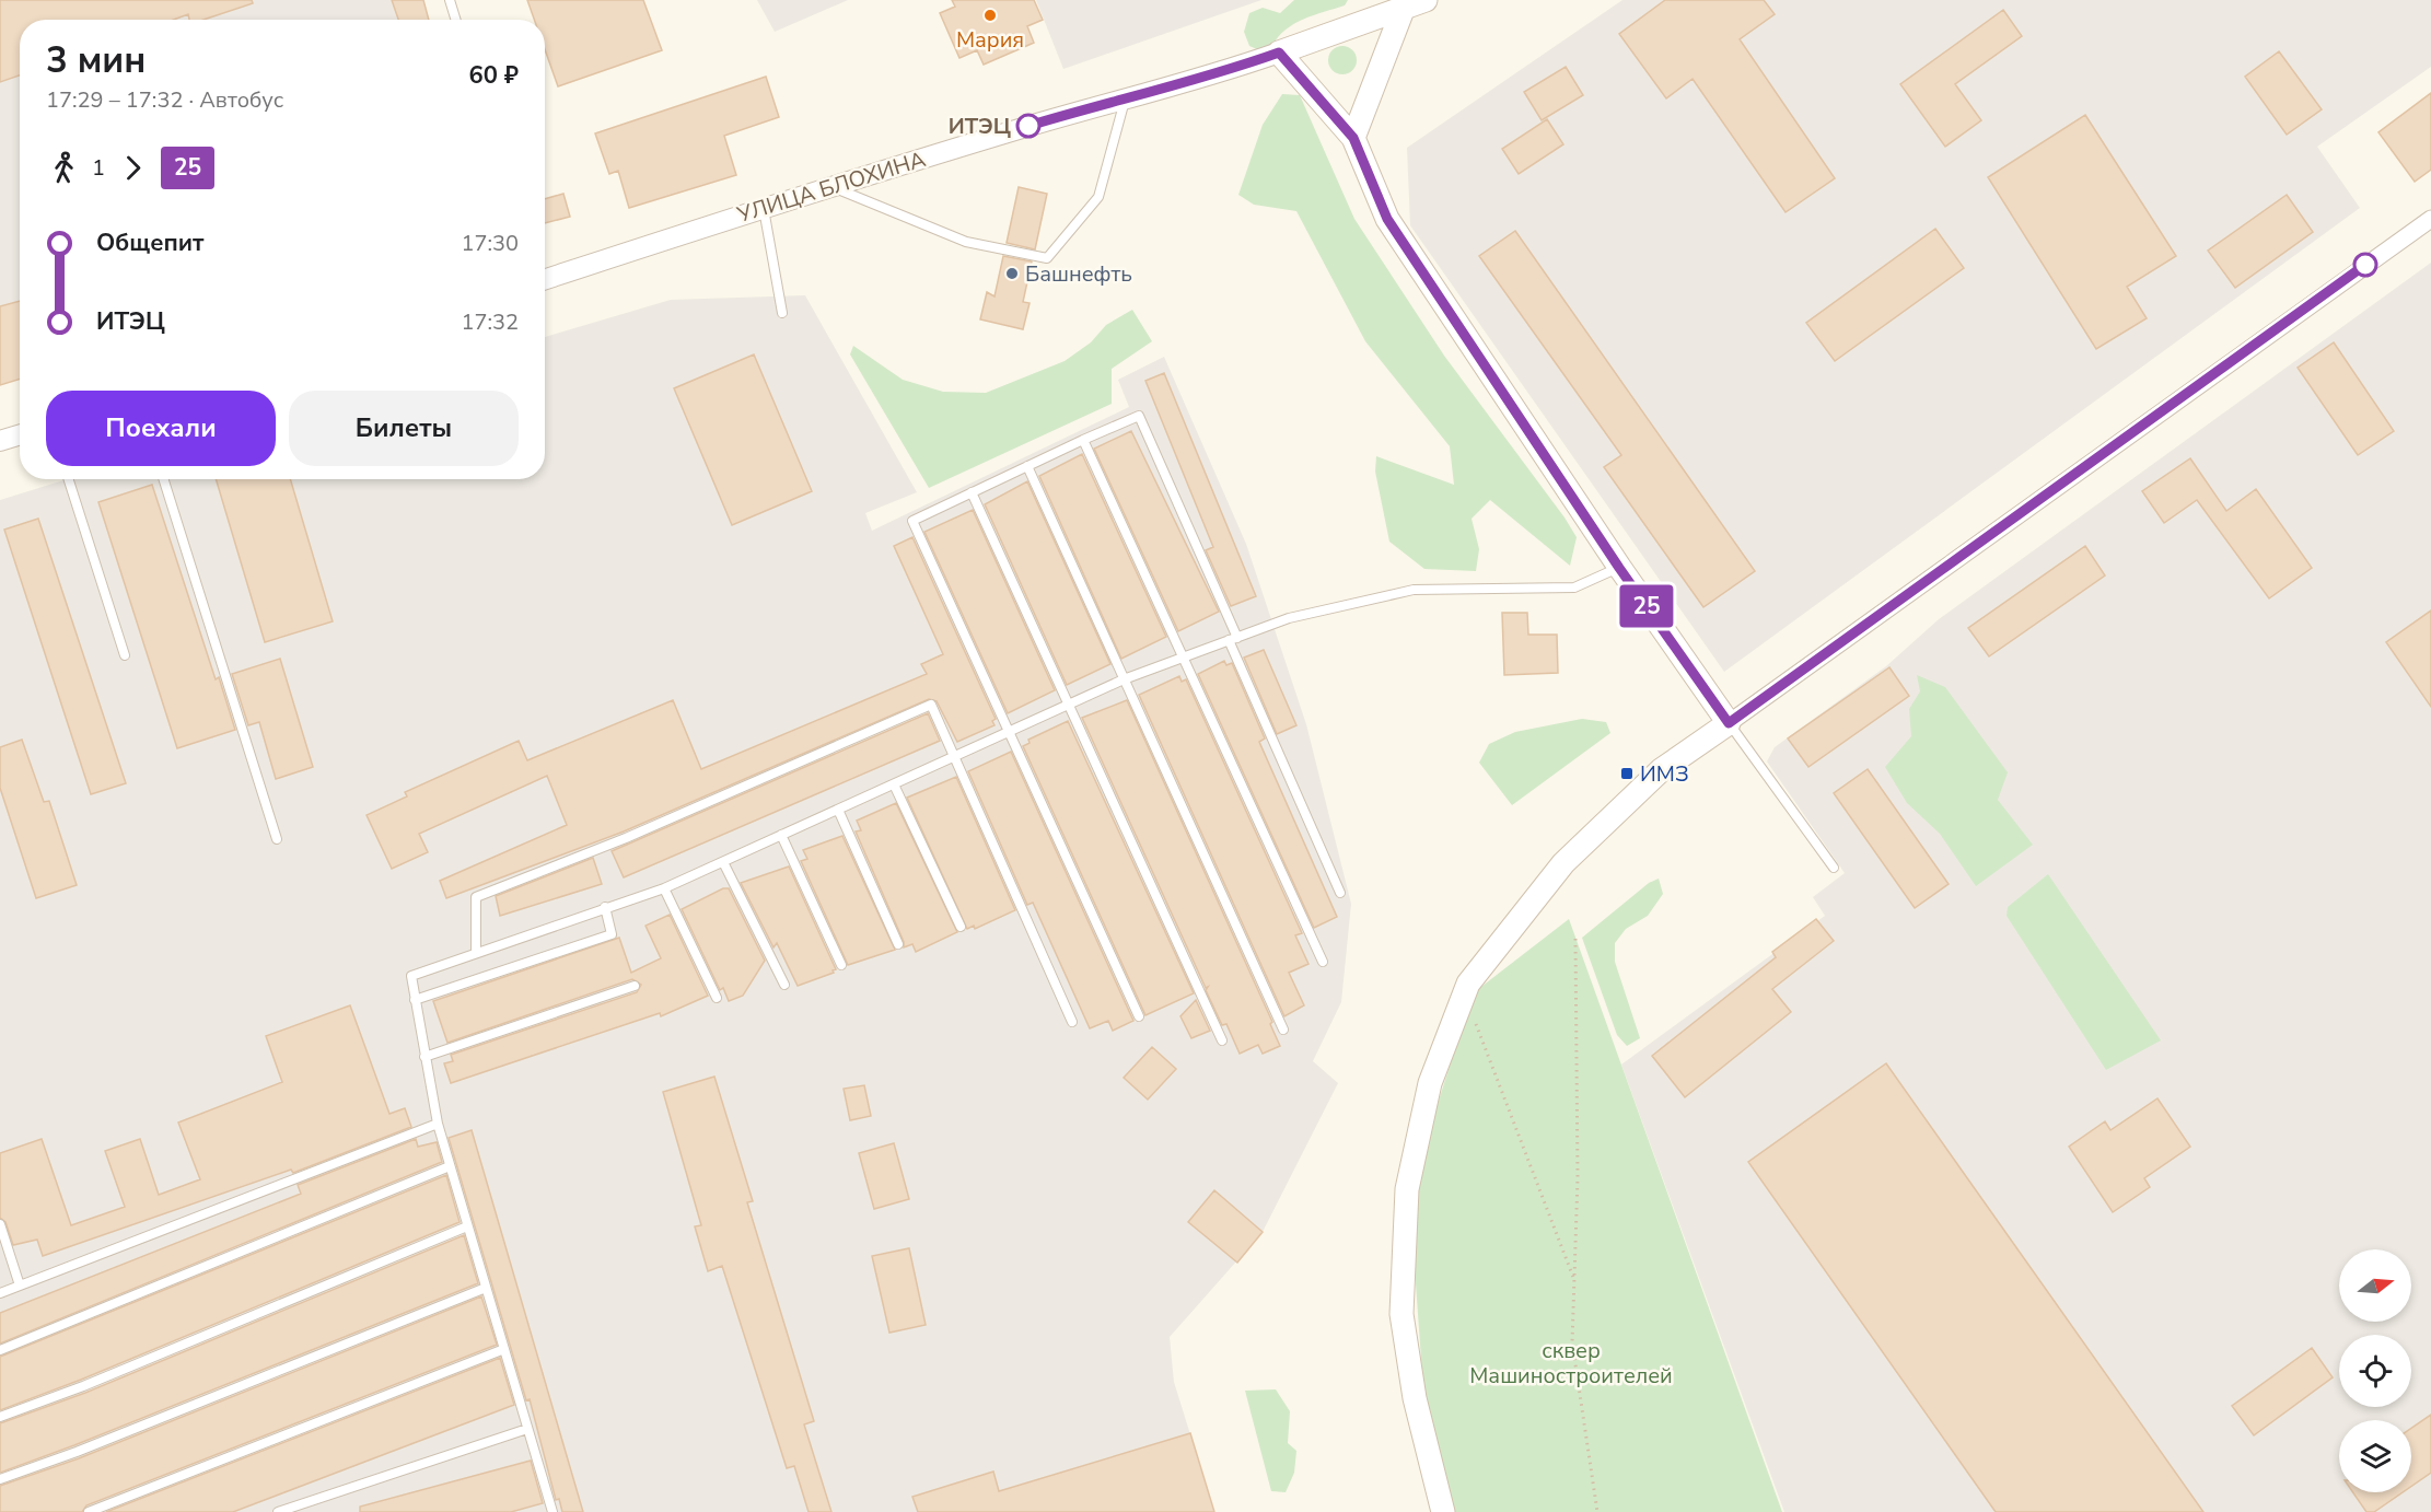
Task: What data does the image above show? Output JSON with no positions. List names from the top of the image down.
{
  "streets": {
    "main road": ["УЛИЦА БЛОХИНА"]
  },
  "parks": ["сквер Машиностроителей"],
  "places": {
    "other": ["Мария", "ИТЭЦ", "Башнефть"],
    "transit": ["ИМЗ"]
  },
  "lines": ["bus line 25"],
  "north": "right",
  "page": {
    "on_map": "25",
    "heading": ["3 мин", "17:29 – 17:32 · Автобус", "60 ₽"],
    "legs": ["1", "25"],
    "list": [
      {
        "name": "Общепит",
        "value": "17:30"
      },
      {
        "name": "ИТЭЦ",
        "value": "17:32"
      }
    ],
    "buttons": ["Поехали", "Билеты"]
  }
}
